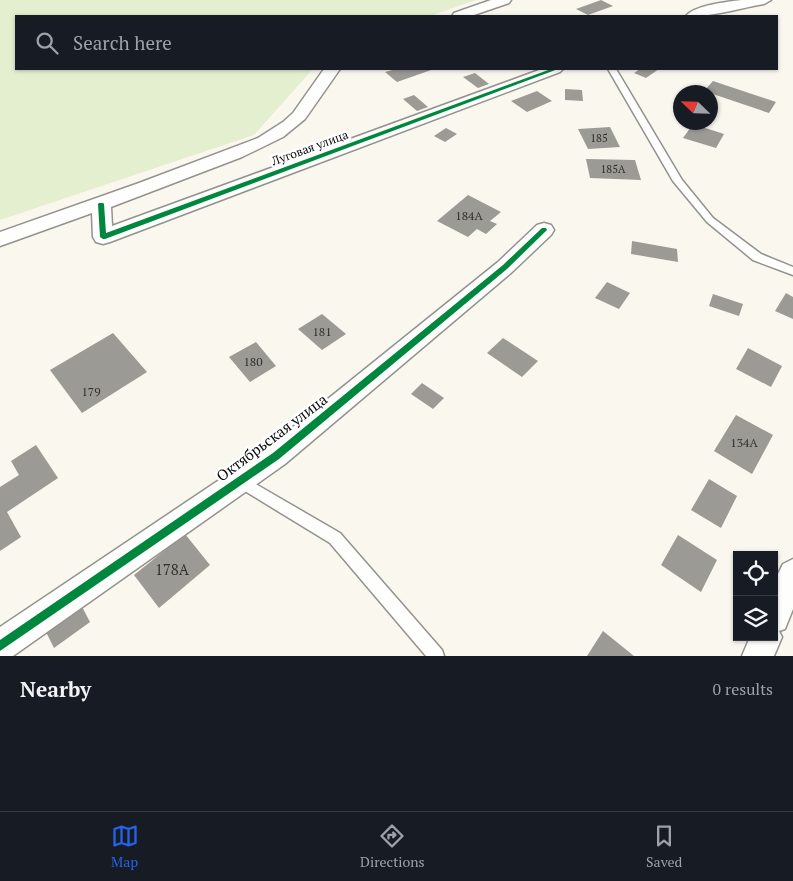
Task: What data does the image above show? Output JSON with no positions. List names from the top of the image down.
{
  "streets": {
    "street": ["Луговая улица", "Октябрьская улица"]
  },
  "house_numbers": [
    "185",
    "185А",
    "184А",
    "181",
    "180",
    "179",
    "134А",
    "178А"
  ],
  "north": "top left",
  "page": {
    "search": "Search here",
    "heading": ["Nearby", "0 results"],
    "nav": ["Map", "Directions", "Saved"]
  }
}
